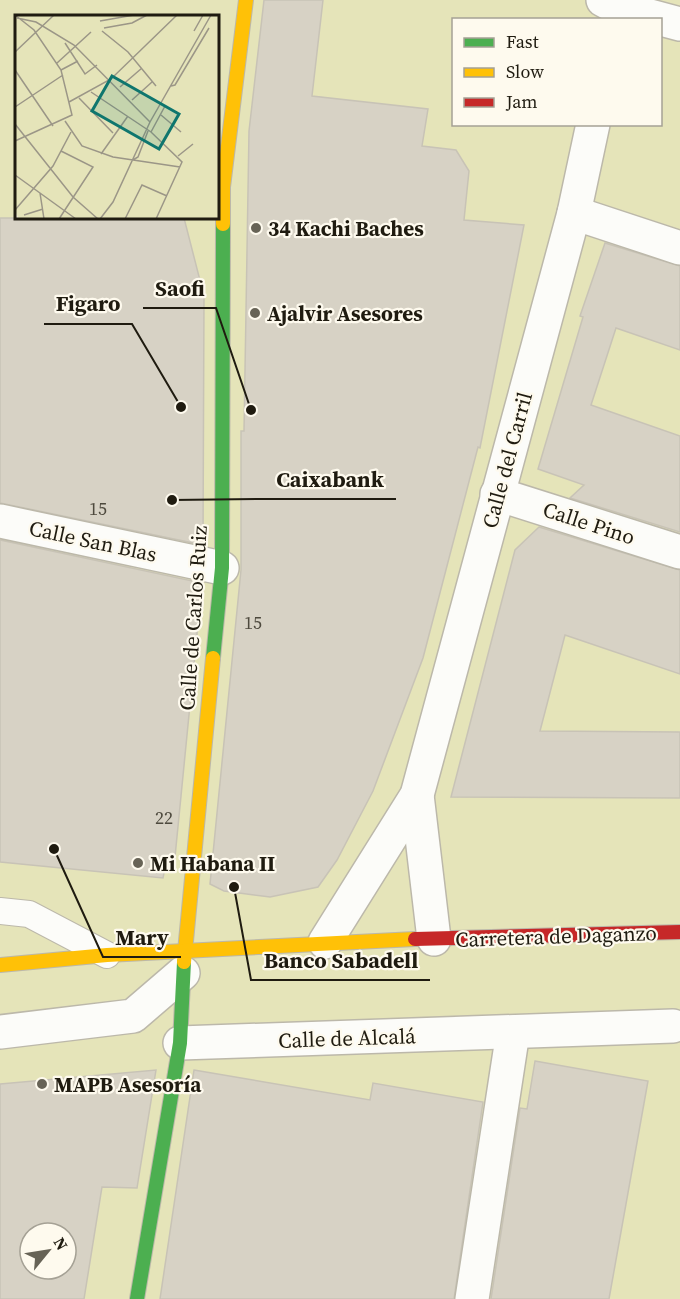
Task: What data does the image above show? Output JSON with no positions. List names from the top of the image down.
{
  "streets": {
    "street": [
      "Calle del Carril",
      "Calle Pino",
      "Calle San Blas",
      "Calle de Carlos Ruiz",
      "Carretera de Daganzo",
      "Calle de Alcalá"
    ]
  },
  "crossings": [
    ["Calle del Carril", "Calle Pino"],
    ["Calle del Carril", "Carretera de Daganzo"],
    ["Calle San Blas", "Calle de Carlos Ruiz"],
    ["Calle de Carlos Ruiz", "Carretera de Daganzo"]
  ],
  "places": [
    "34 Kachi Baches",
    "Ajalvir Asesores",
    "Figaro",
    "Saofi",
    "Caixabank",
    "Mary",
    "Mi Habana II",
    "Banco Sabadell",
    "MAPB Asesoría"
  ],
  "house_numbers": ["15", "15", "22"],
  "legend": ["Fast", "Slow", "Jam"],
  "north": "top right"
}
